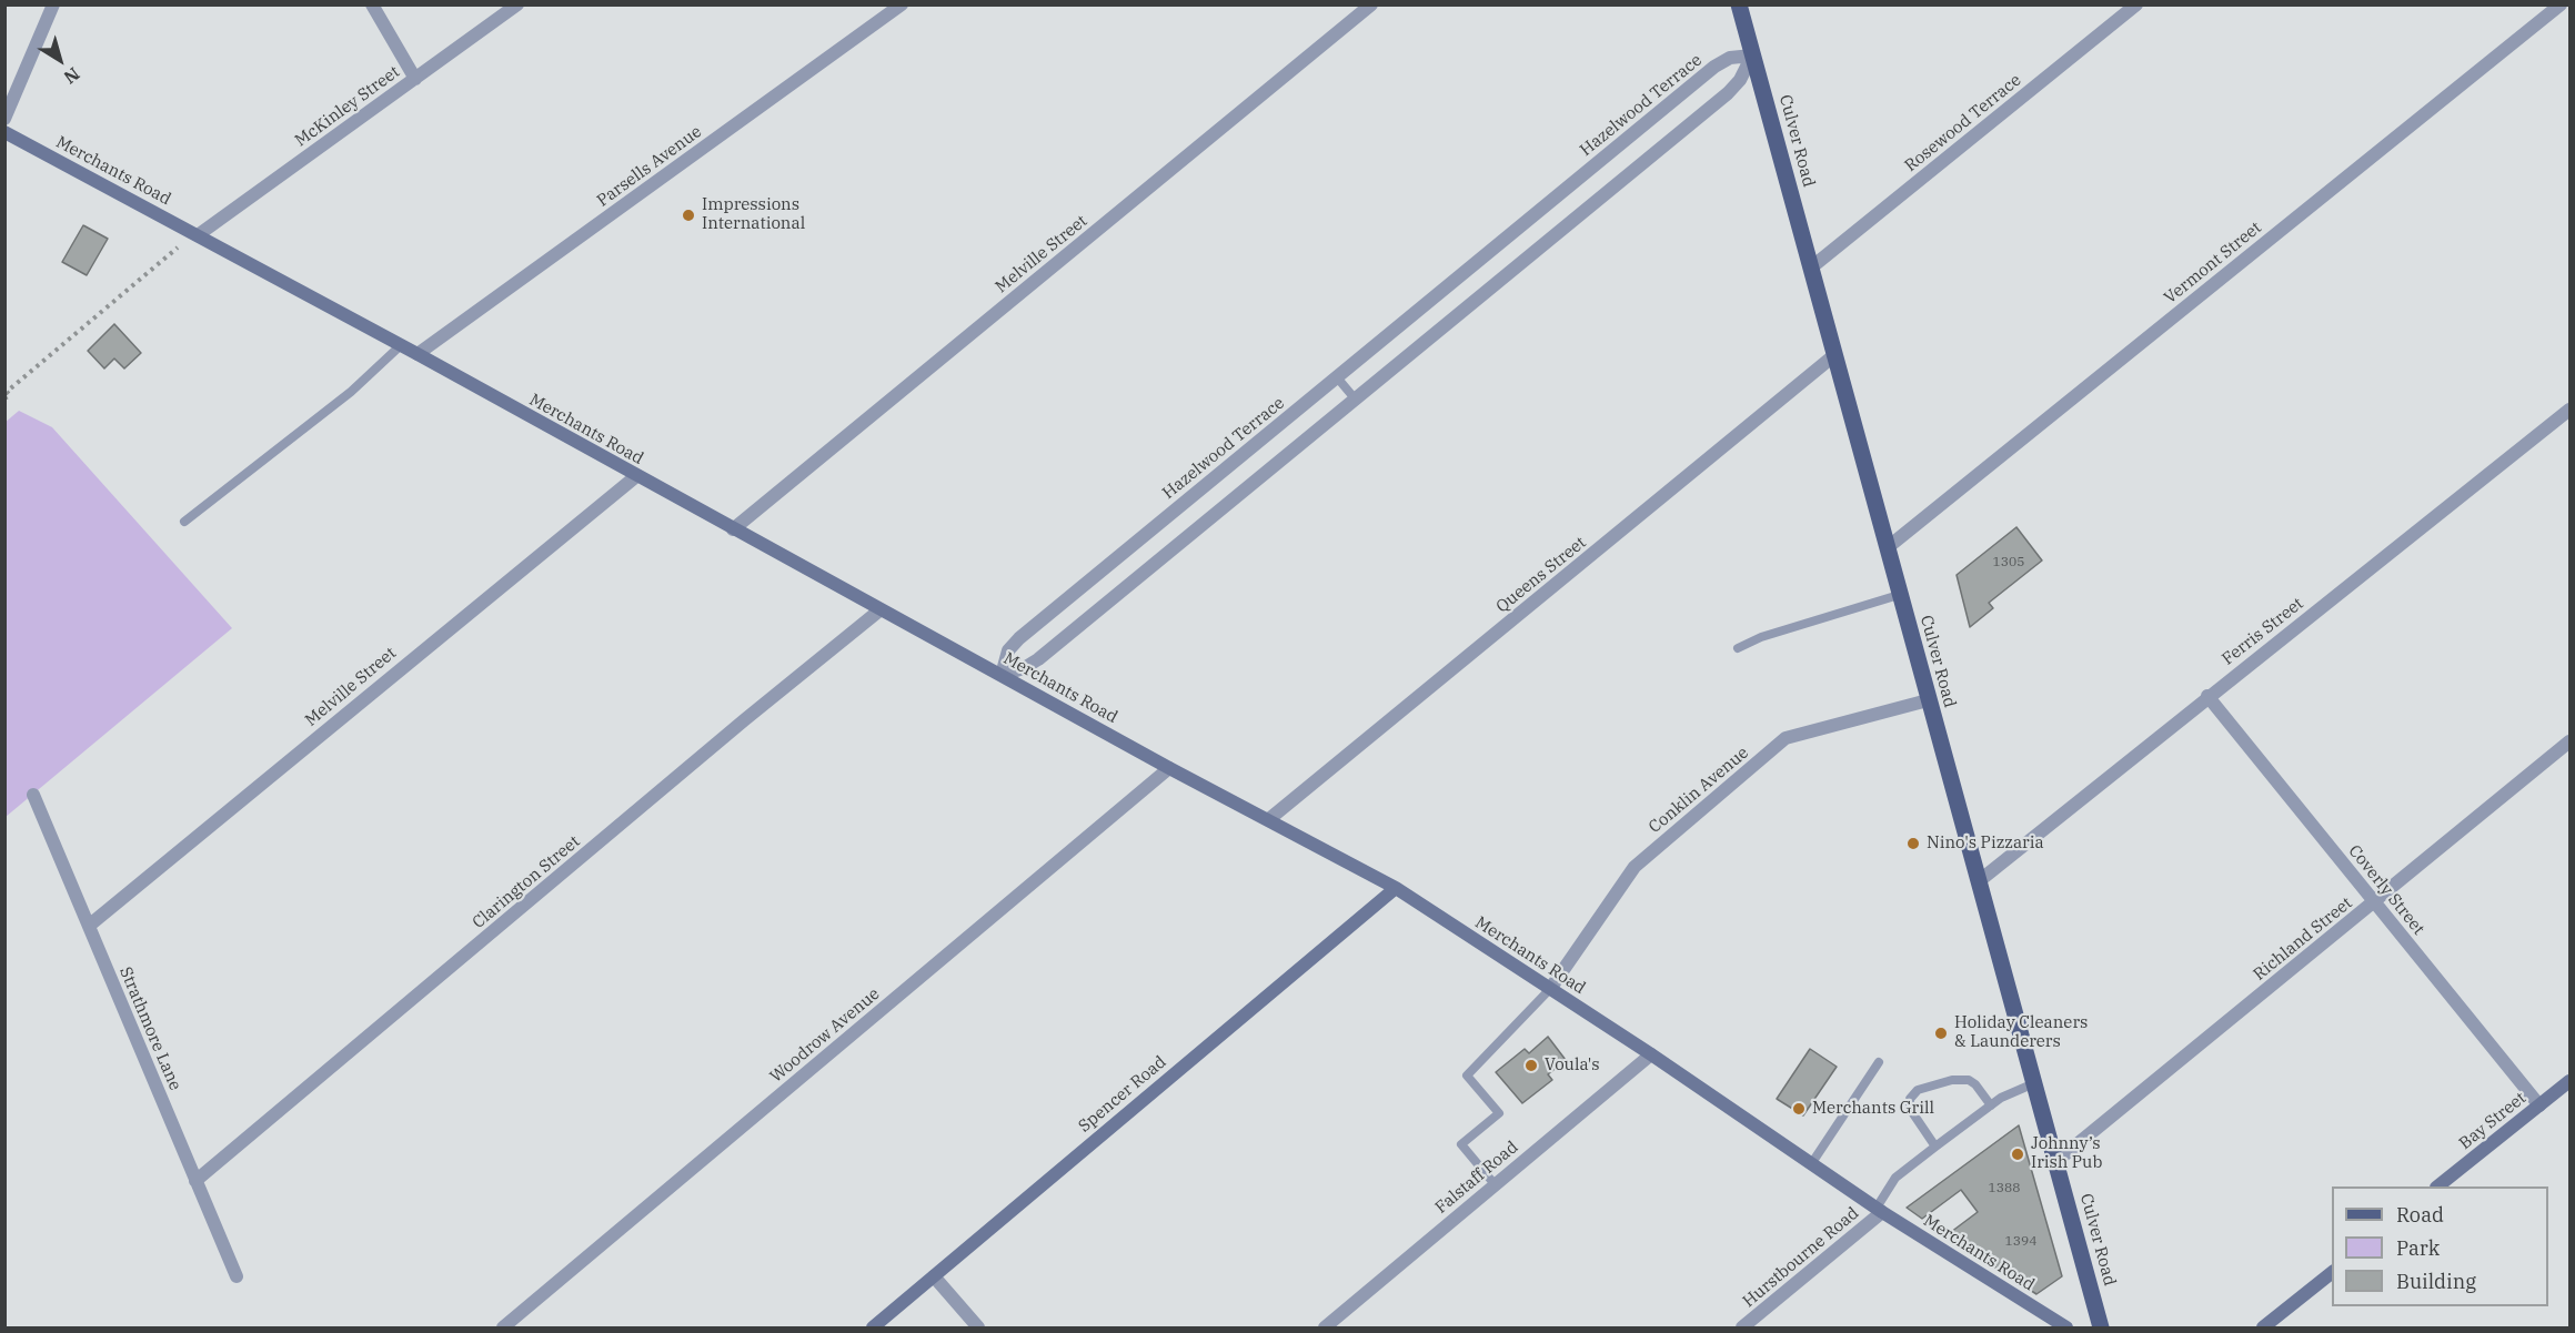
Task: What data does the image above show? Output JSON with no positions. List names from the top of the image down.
{
  "streets": {
    "main road": ["Culver Road"],
    "street": [
      "Hazelwood Terrace",
      "McKinley Street",
      "Rosewood Terrace",
      "Parsells Avenue",
      "Merchants Road",
      "Melville Street",
      "Vermont Street",
      "Queens Street",
      "Ferris Street",
      "Conklin Avenue",
      "Clarington Street",
      "Coverly Street",
      "Richland Street",
      "Strathmore Lane",
      "Woodrow Avenue",
      "Spencer Road",
      "Bay Street",
      "Falstaff Road",
      "Hurstbourne Road"
    ]
  },
  "crossings": [
    ["Hazelwood Terrace", "Culver Road"],
    ["Hazelwood Terrace", "Merchants Road"],
    ["McKinley Street", "Merchants Road"],
    ["Rosewood Terrace", "Culver Road"],
    ["Culver Road", "Vermont Street"],
    ["Culver Road", "Queens Street"],
    ["Culver Road", "Ferris Street"],
    ["Culver Road", "Conklin Avenue"],
    ["Culver Road", "Richland Street"],
    ["Parsells Avenue", "Merchants Road"],
    ["Merchants Road", "Melville Street"],
    ["Merchants Road", "Queens Street"],
    ["Merchants Road", "Conklin Avenue"],
    ["Merchants Road", "Clarington Street"],
    ["Merchants Road", "Woodrow Avenue"],
    ["Merchants Road", "Spencer Road"],
    ["Merchants Road", "Falstaff Road"],
    ["Merchants Road", "Hurstbourne Road"],
    ["Melville Street", "Strathmore Lane"],
    ["Ferris Street", "Coverly Street"],
    ["Clarington Street", "Strathmore Lane"],
    ["Coverly Street", "Richland Street"],
    ["Coverly Street", "Bay Street"]
  ],
  "places": [
    "Impressions International",
    "Nino's Pizzaria",
    "Holiday Cleaners & Launderers",
    "Voula's",
    "Merchants Grill",
    "Johnny’s Irish Pub"
  ],
  "house_numbers": ["1305", "1388", "1394"],
  "legend": ["Road", "Park", "Building"],
  "north": "bottom right"
}
